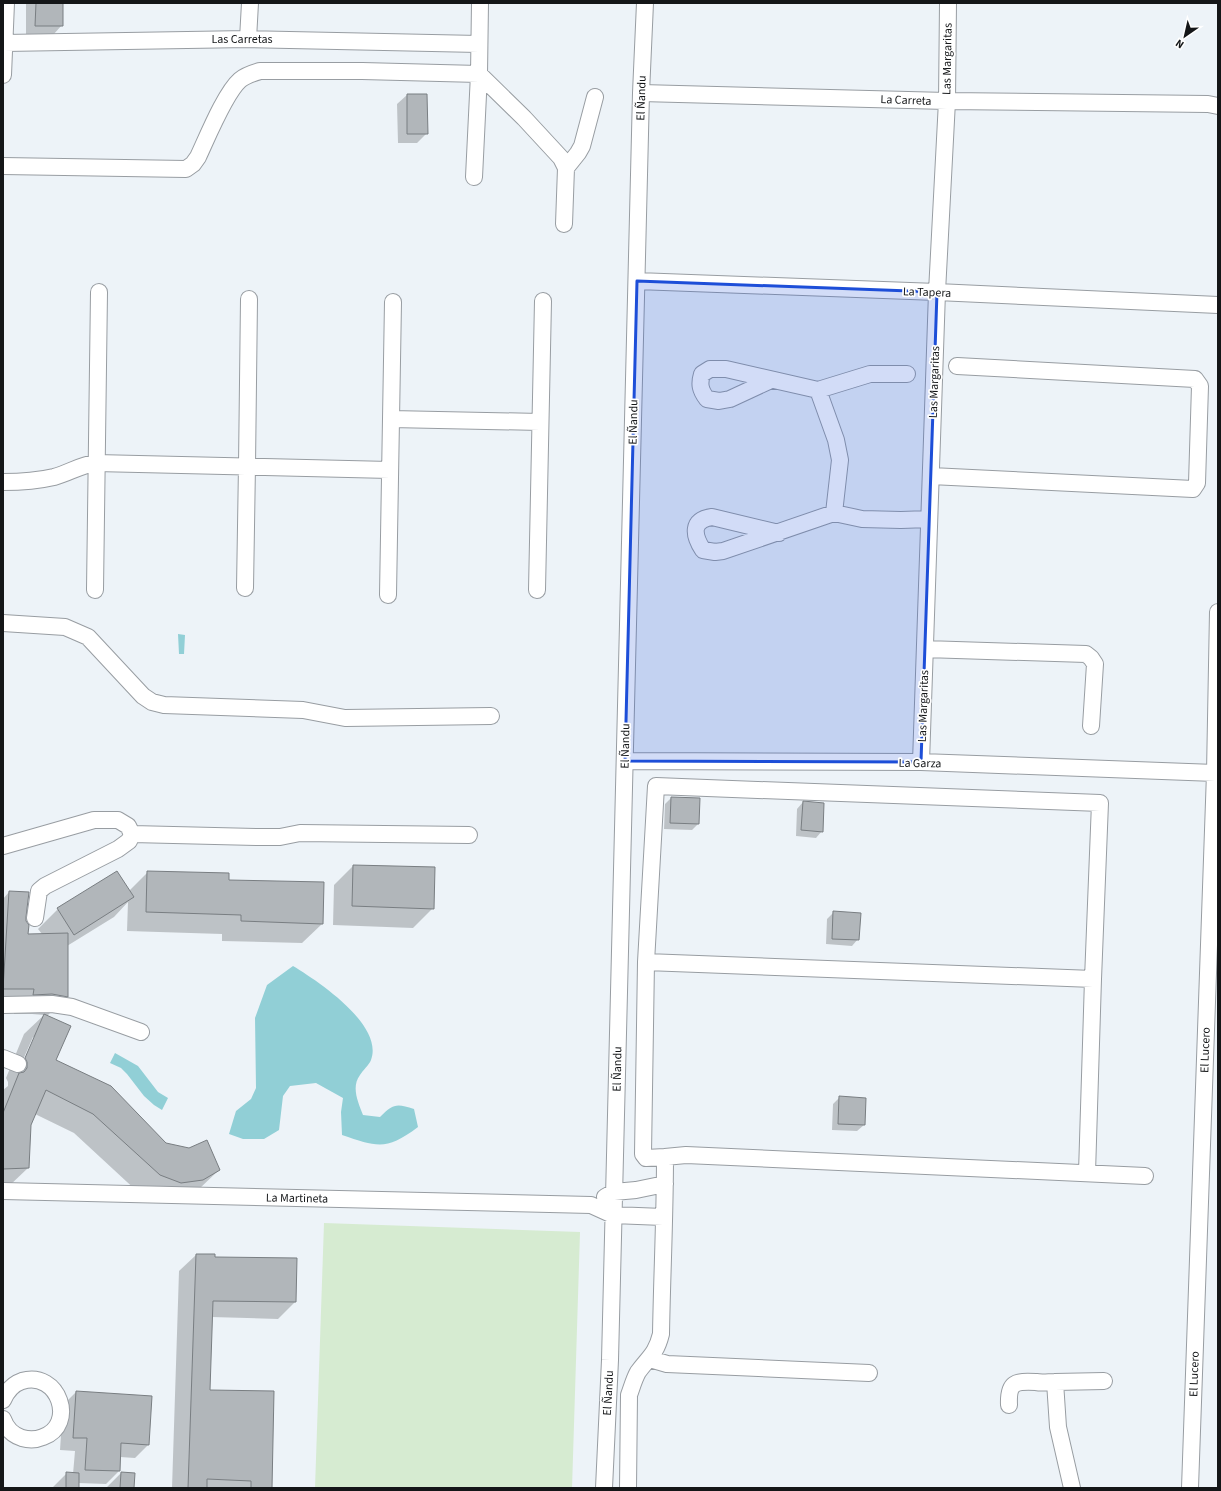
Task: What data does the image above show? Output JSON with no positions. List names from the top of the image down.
{
  "streets": {
    "street": [
      "Las Carretas",
      "Las Margaritas",
      "El Ñandu",
      "La Carreta",
      "La Tapera",
      "La Garza",
      "El Lucero",
      "La Martineta"
    ]
  },
  "crossings": [
    ["Las Margaritas", "La Carreta"],
    ["Las Margaritas", "La Tapera"],
    ["Las Margaritas", "La Garza"],
    ["El Ñandu", "La Carreta"],
    ["El Ñandu", "La Tapera"],
    ["El Ñandu", "La Garza"],
    ["La Garza", "El Lucero"]
  ],
  "north": "bottom left"
}
